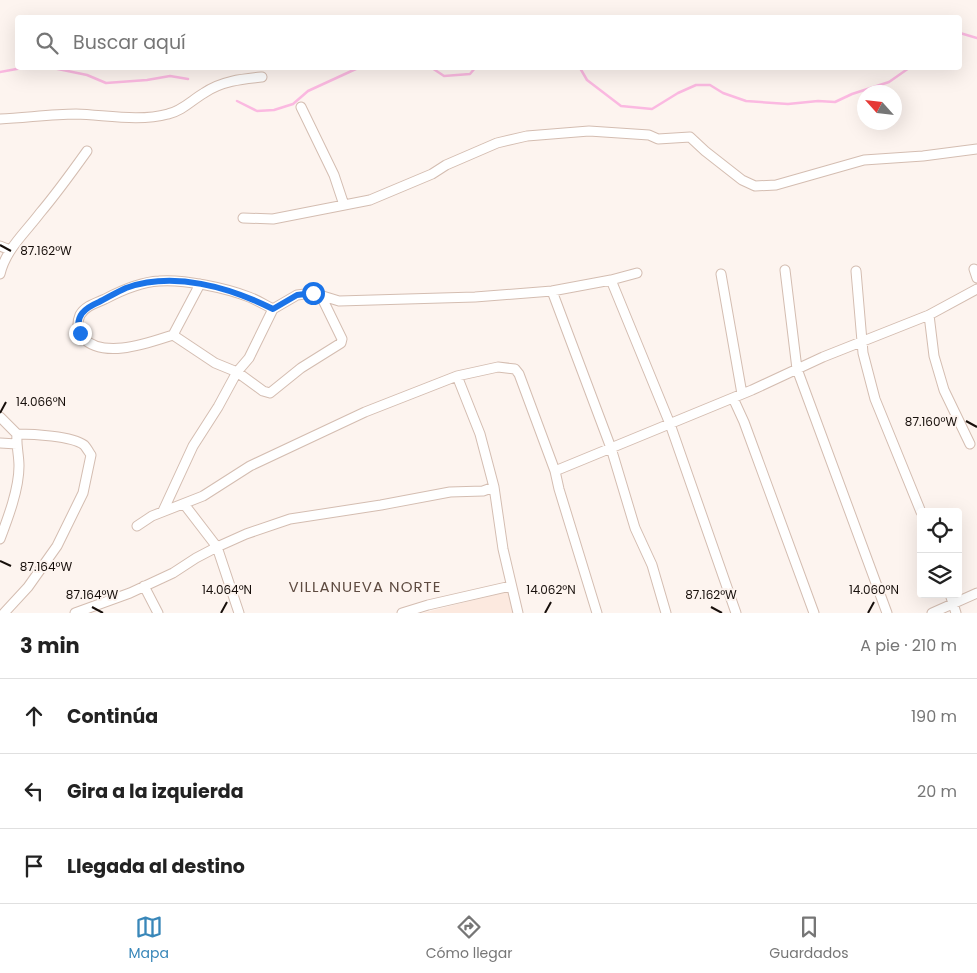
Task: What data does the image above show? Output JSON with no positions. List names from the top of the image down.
{
  "districts": ["VILLANUEVA NORTE"],
  "north": "top left",
  "page": {
    "search": "Buscar aquí",
    "heading": ["3 min", "A pie · 210 m"],
    "list": [
      ["Continúa", "190 m"],
      ["Gira a la izquierda", "20 m"],
      "Llegada al destino"
    ],
    "nav": ["Mapa", "Cómo llegar", "Guardados"]
  },
  "coordinates": [
    "87.162°W",
    "14.066°N",
    "87.160°W",
    "87.164°W",
    "14.064°N",
    "14.062°N",
    "14.060°N"
  ]
}
